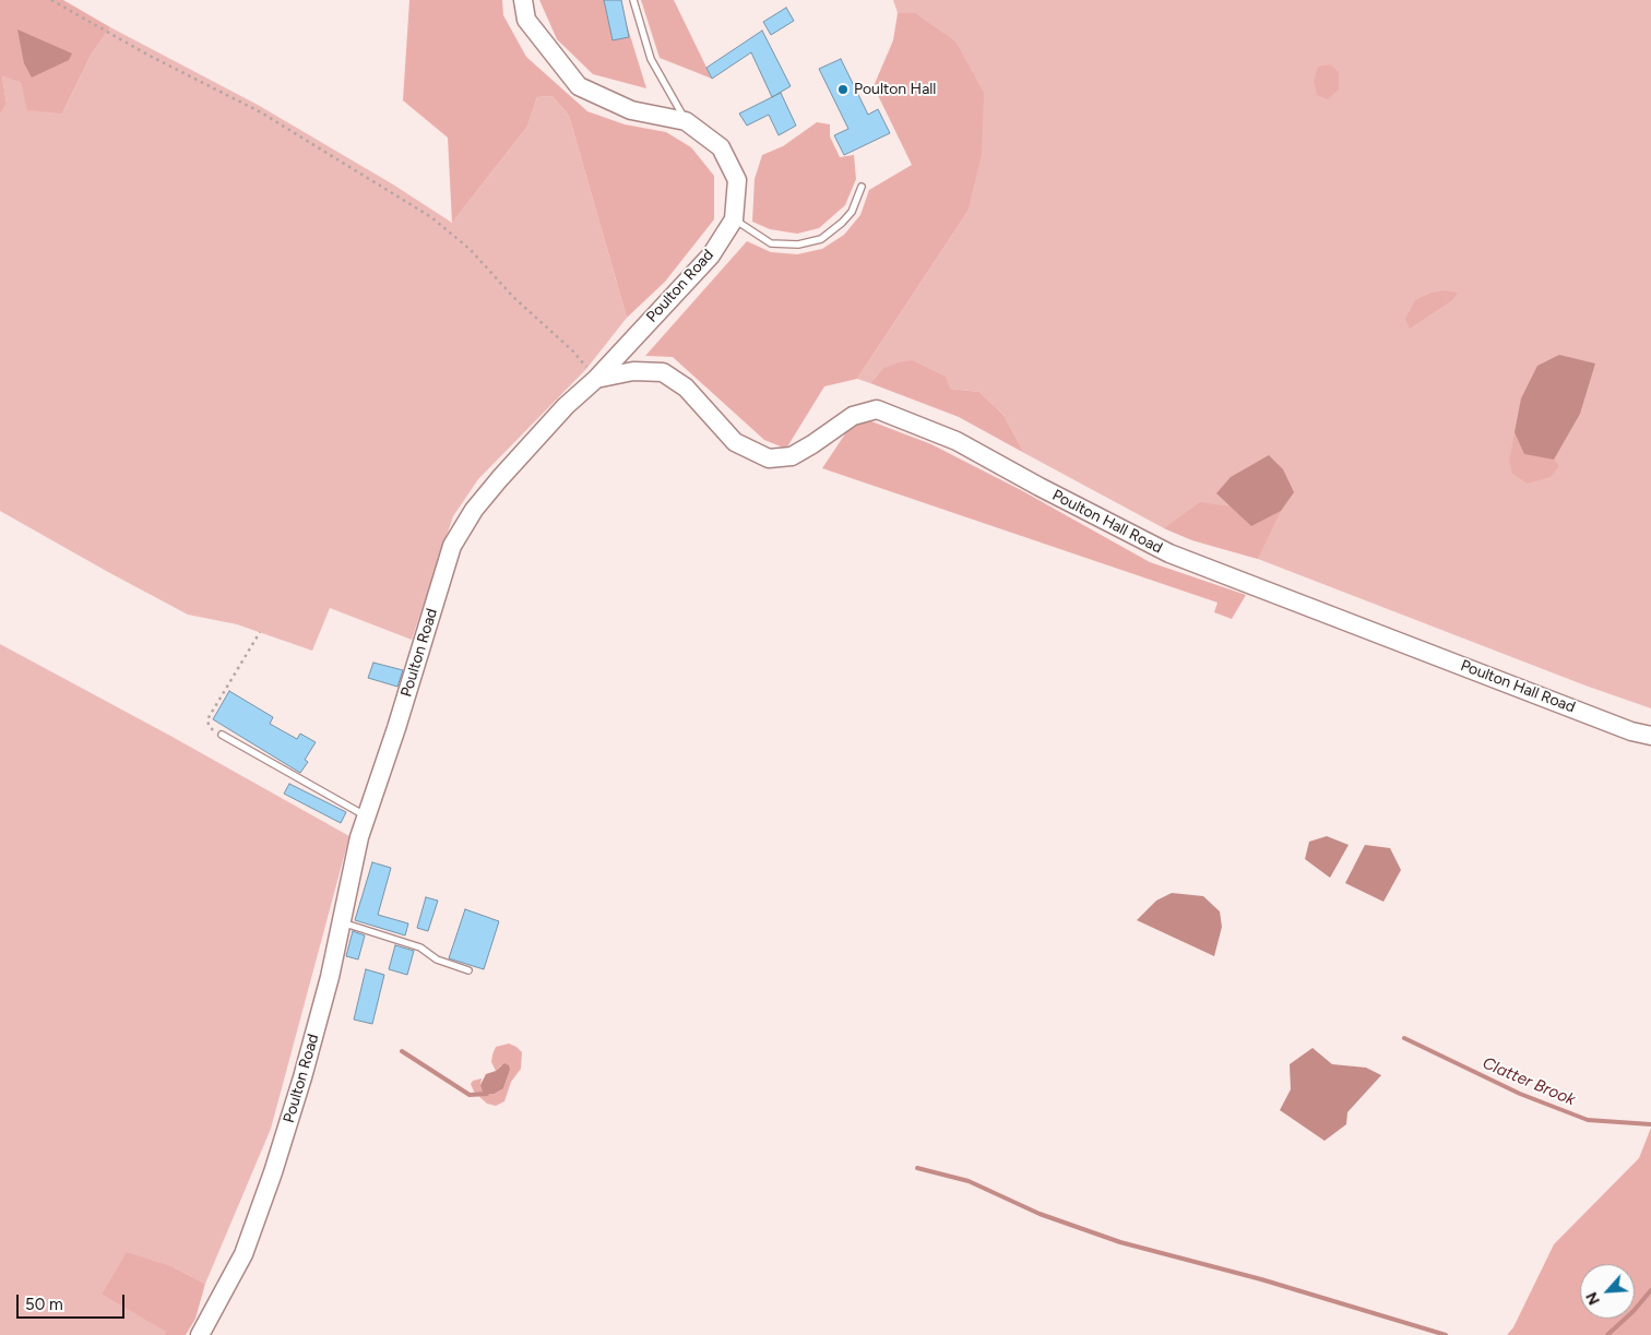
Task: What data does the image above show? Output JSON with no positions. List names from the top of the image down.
{
  "streets": {
    "street": ["Poulton Road", "Poulton Hall Road"]
  },
  "crossings": [
    ["Poulton Road", "Poulton Hall Road"]
  ],
  "water": ["Clatter Brook"],
  "places": ["Poulton Hall"],
  "scale_bar": "50 m",
  "north": "bottom left"
}
